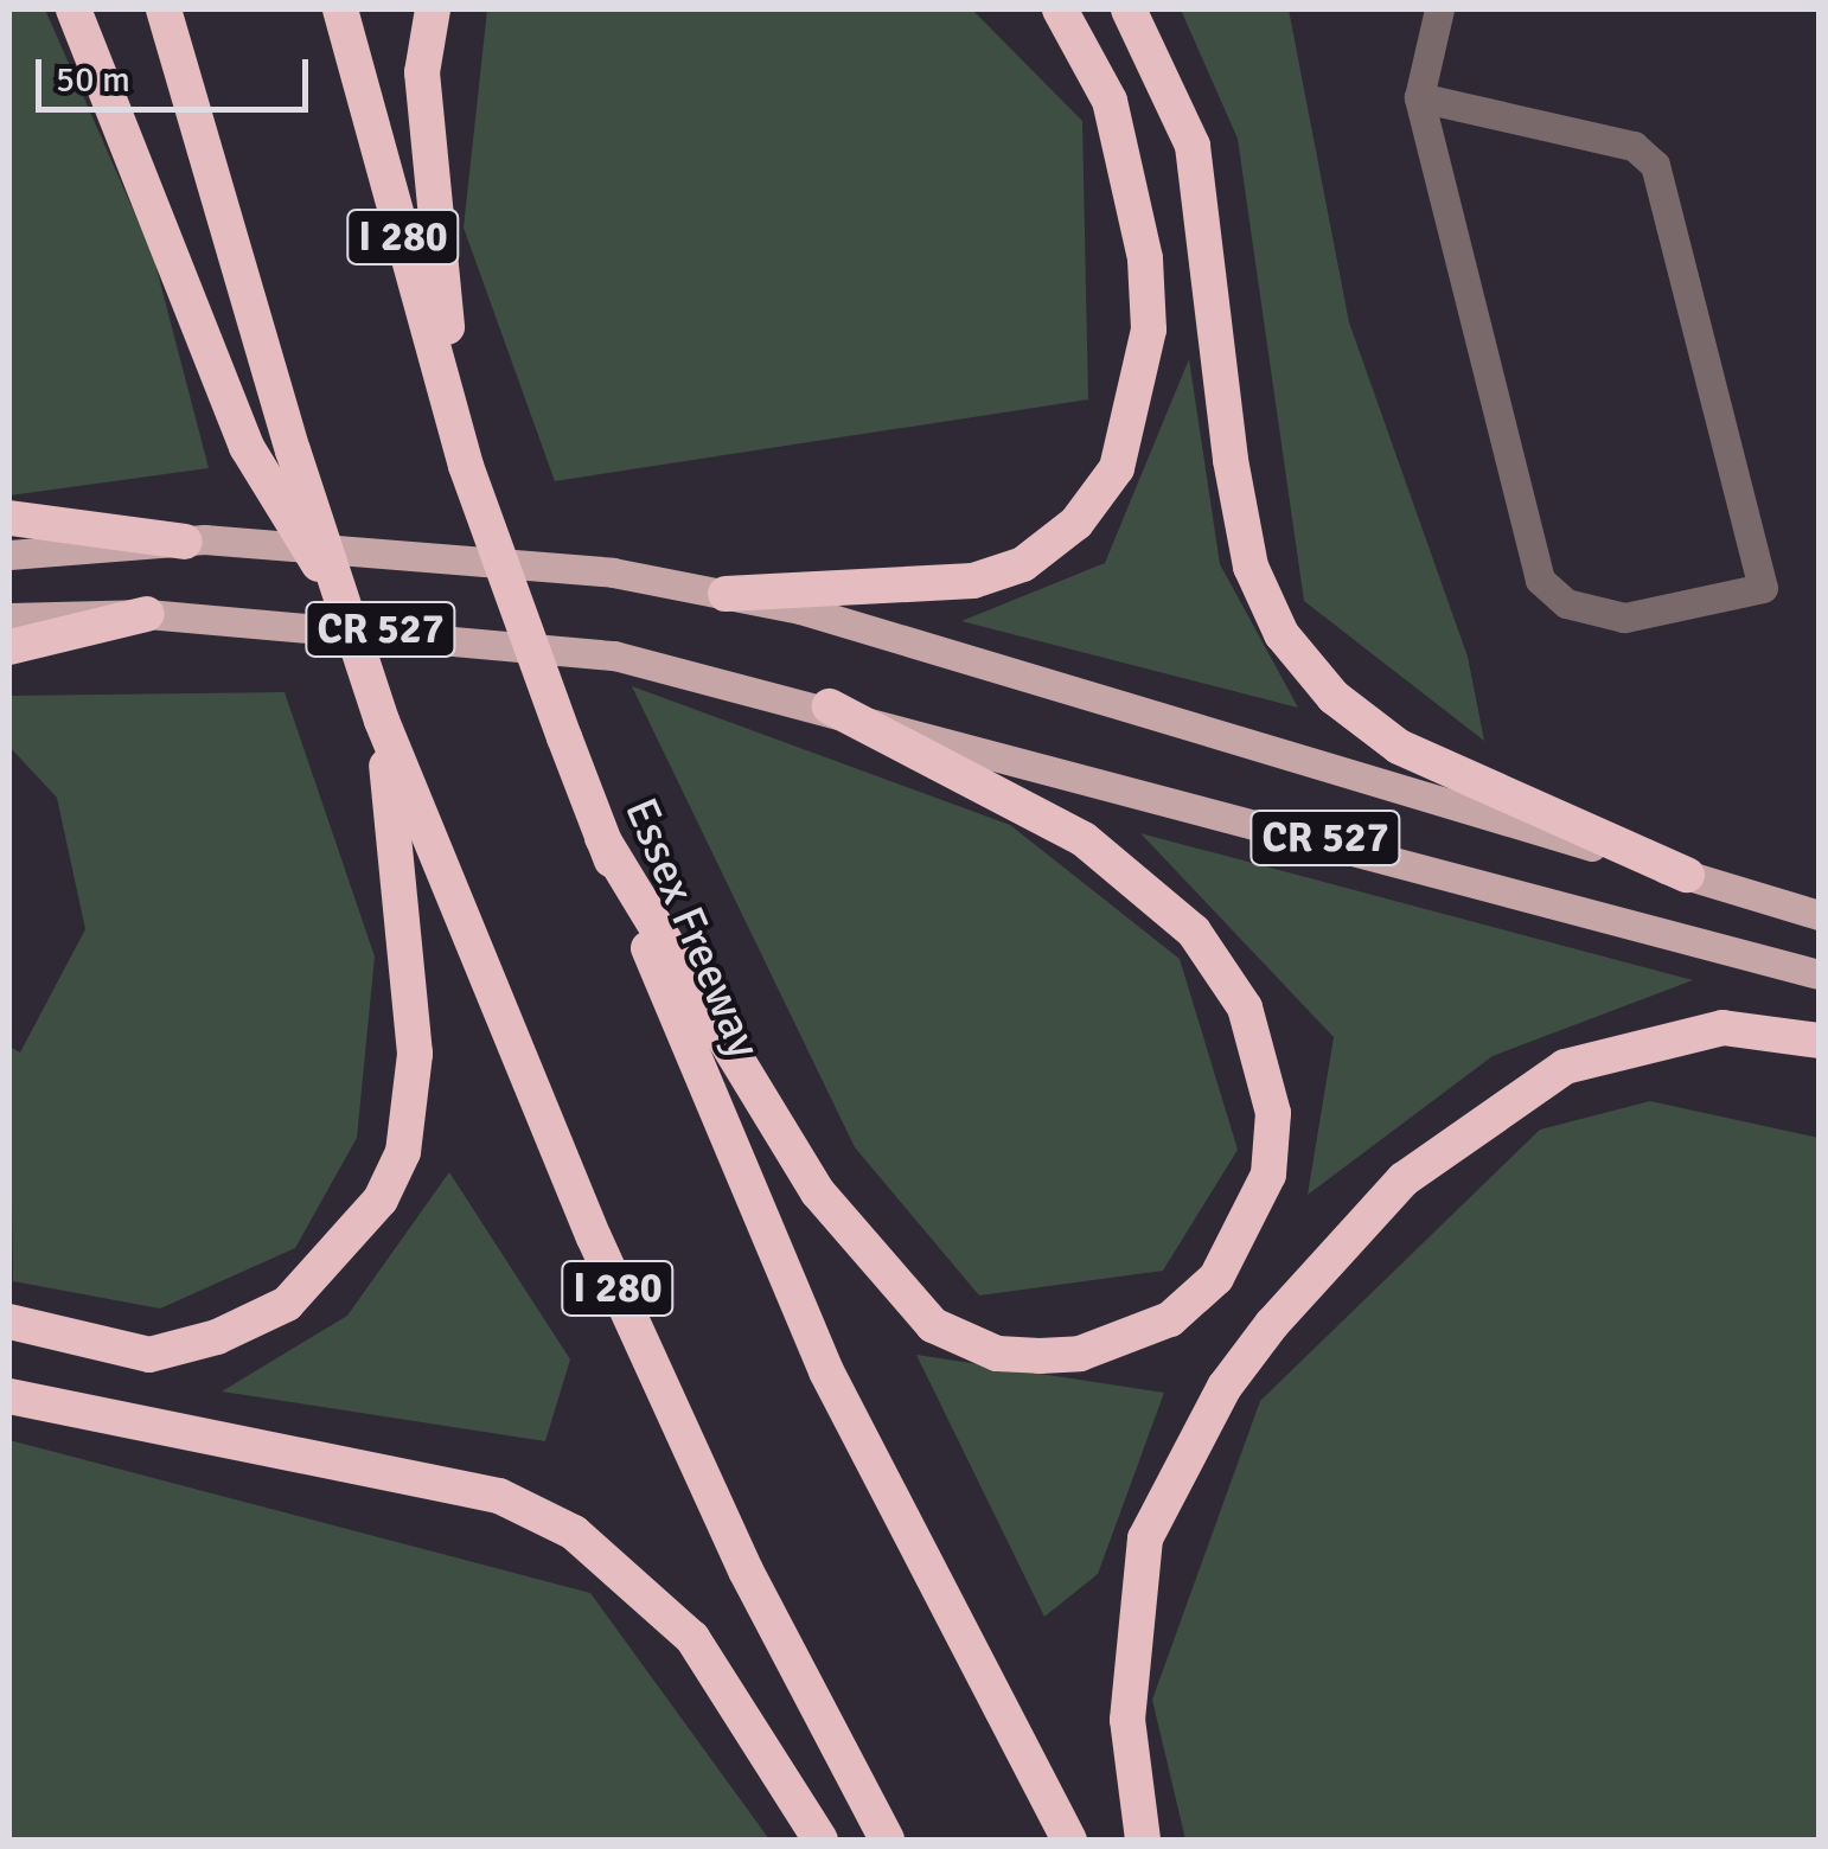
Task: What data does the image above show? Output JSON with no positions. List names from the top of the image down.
{
  "streets": {
    "highway": ["I 280", "Essex Freeway"],
    "main road": ["CR 527"]
  },
  "scale_bar": "50 m"
}
